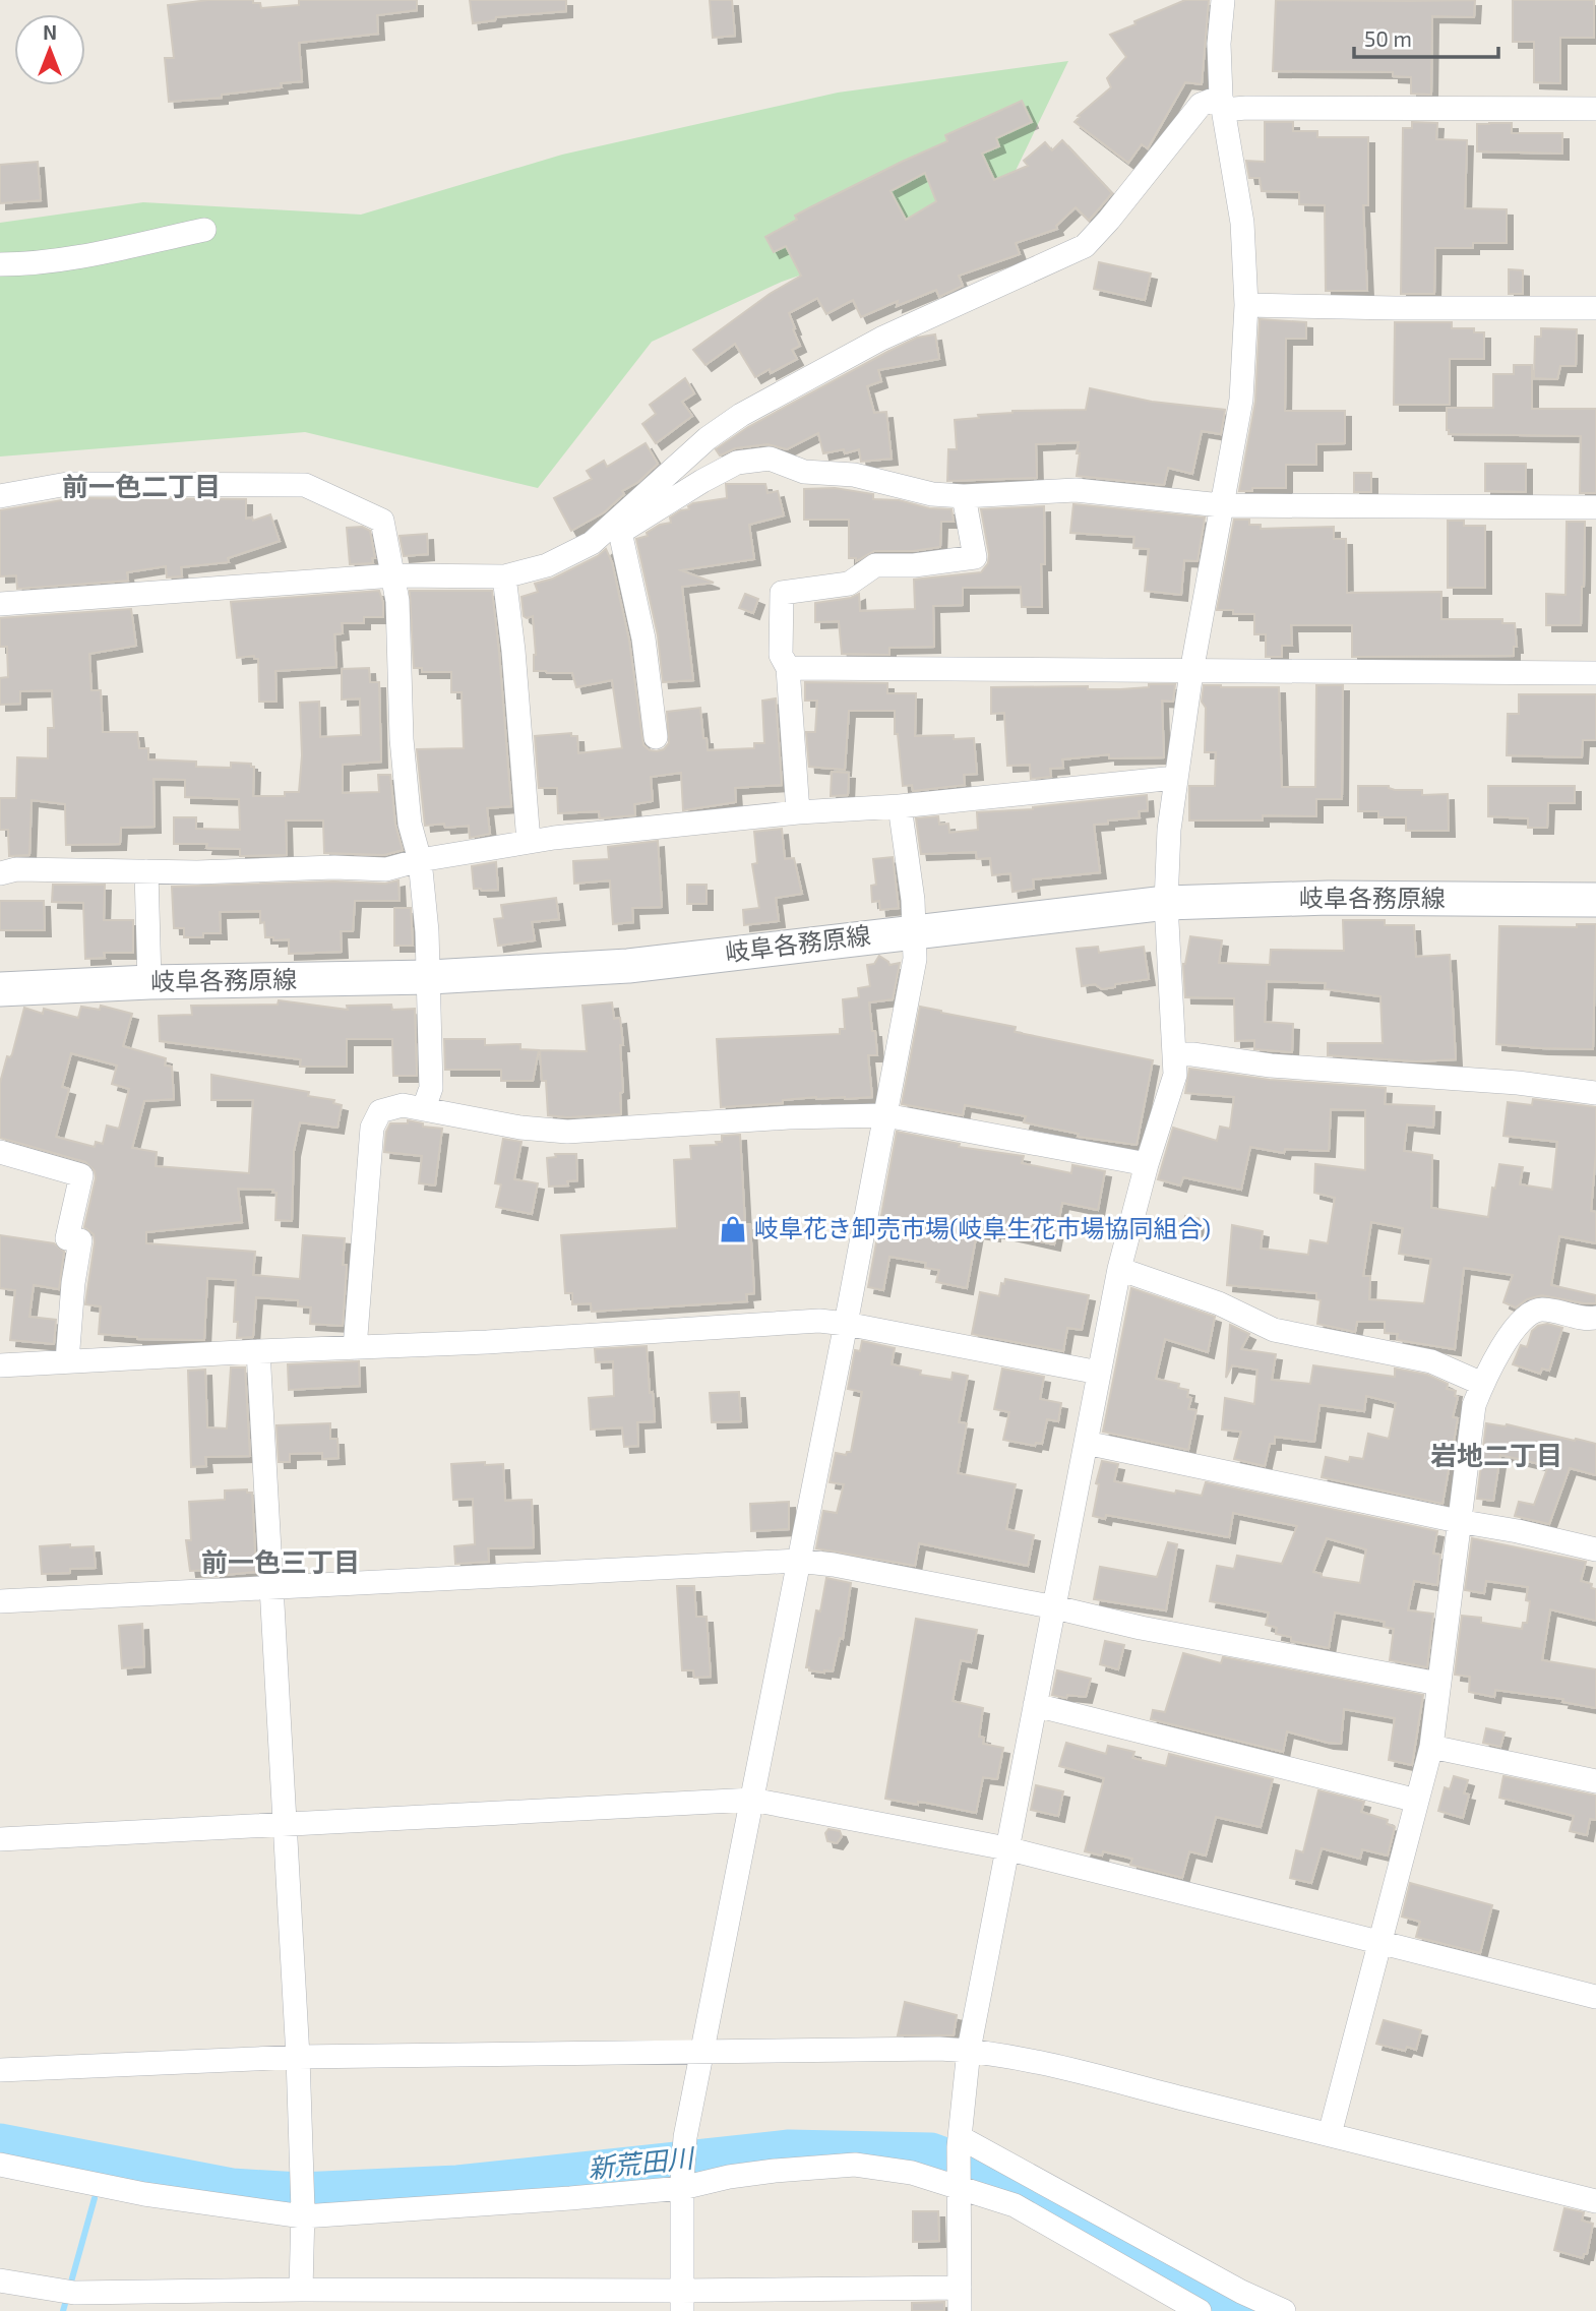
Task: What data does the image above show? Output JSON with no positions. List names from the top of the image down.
{
  "streets": {
    "main road": ["岐阜各務原線"]
  },
  "districts": ["前一色二丁目", "岩地二丁目", "前一色三丁目"],
  "water": ["新荒田川"],
  "places": {
    "shop": ["岐阜花き卸売市場(岐阜生花市場協同組合)"]
  },
  "scale_bar": "50 m",
  "north": "top"
}
